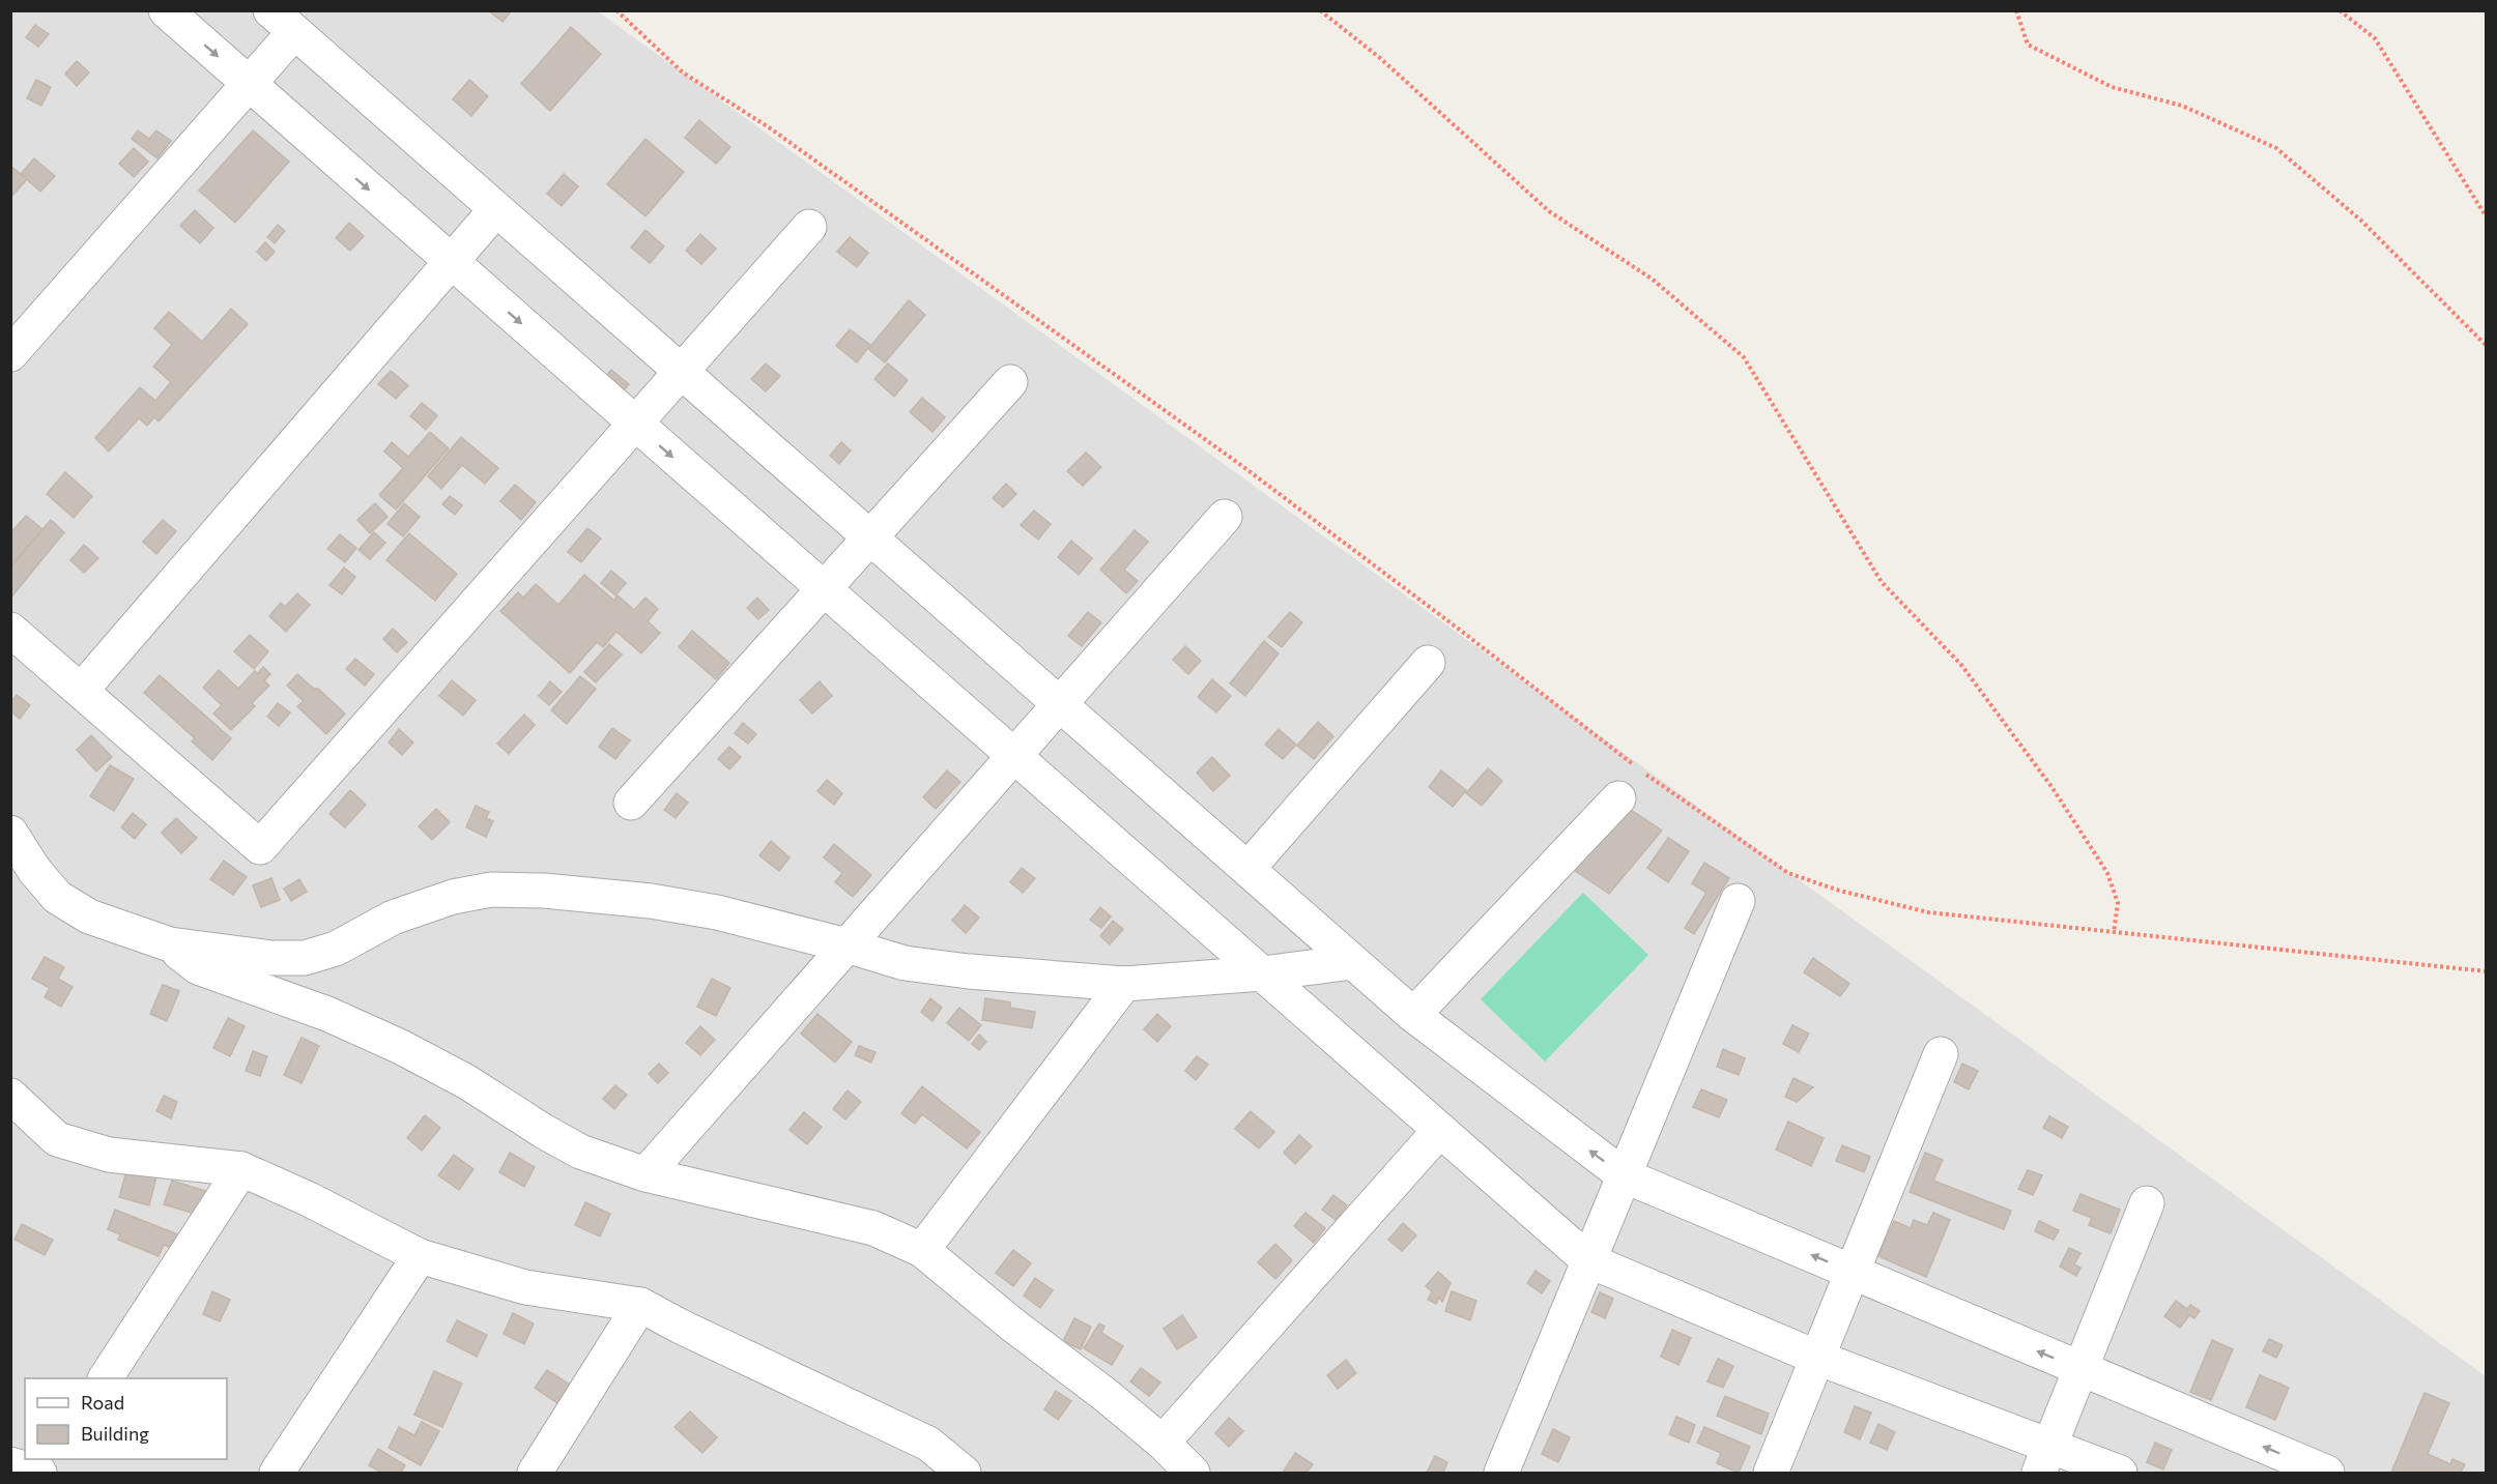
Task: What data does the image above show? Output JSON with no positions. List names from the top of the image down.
{
  "legend": ["Road", "Building"]
}
